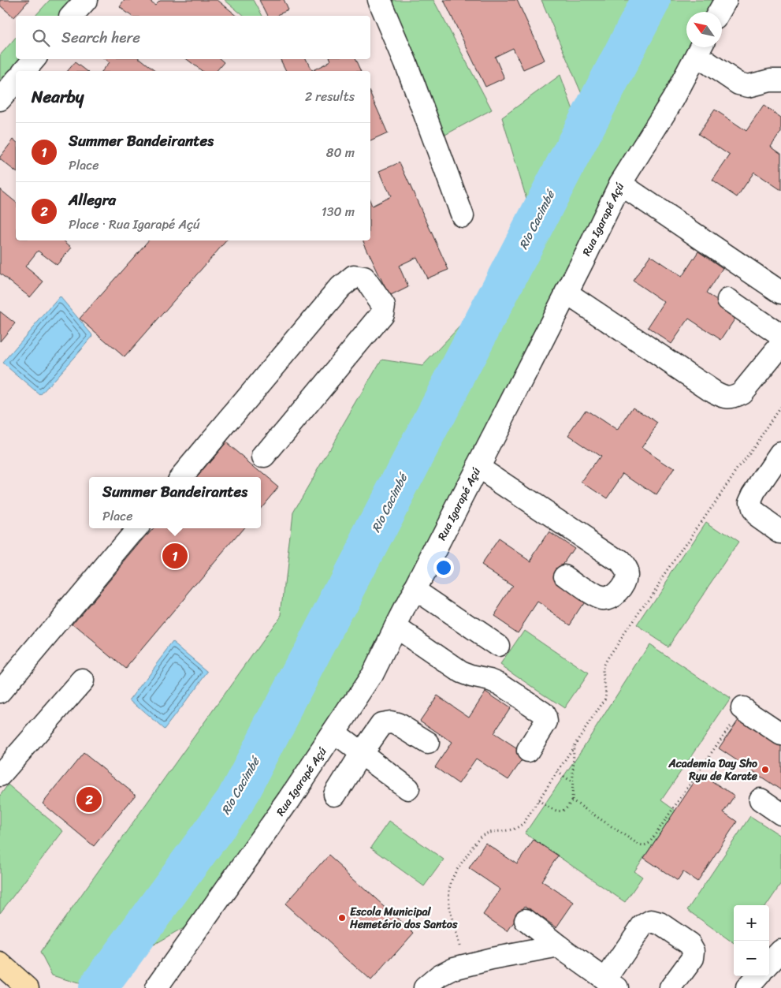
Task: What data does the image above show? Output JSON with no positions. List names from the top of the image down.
{
  "streets": {
    "street": ["Rua Igarapé Açú"]
  },
  "water": ["Rio Cacimbé"],
  "places": ["Academia Day Sho Ryu de Karate", "Escola Municipal Hemetério dos Santos"],
  "north": "top left",
  "page": {
    "search": "Search here",
    "heading": ["Nearby", "2 results"],
    "list": [
      {
        "mark": "1",
        "name": "Summer Bandeirantes",
        "note": "Place",
        "value": "80 m"
      },
      {
        "mark": "2",
        "name": "Allegra",
        "note": "Place · Rua Igarapé Açú",
        "value": "130 m"
      }
    ],
    "popup": ["Summer Bandeirantes", "Place"],
    "pins": ["1", "2"],
    "map_buttons": ["+", "−"]
  }
}
